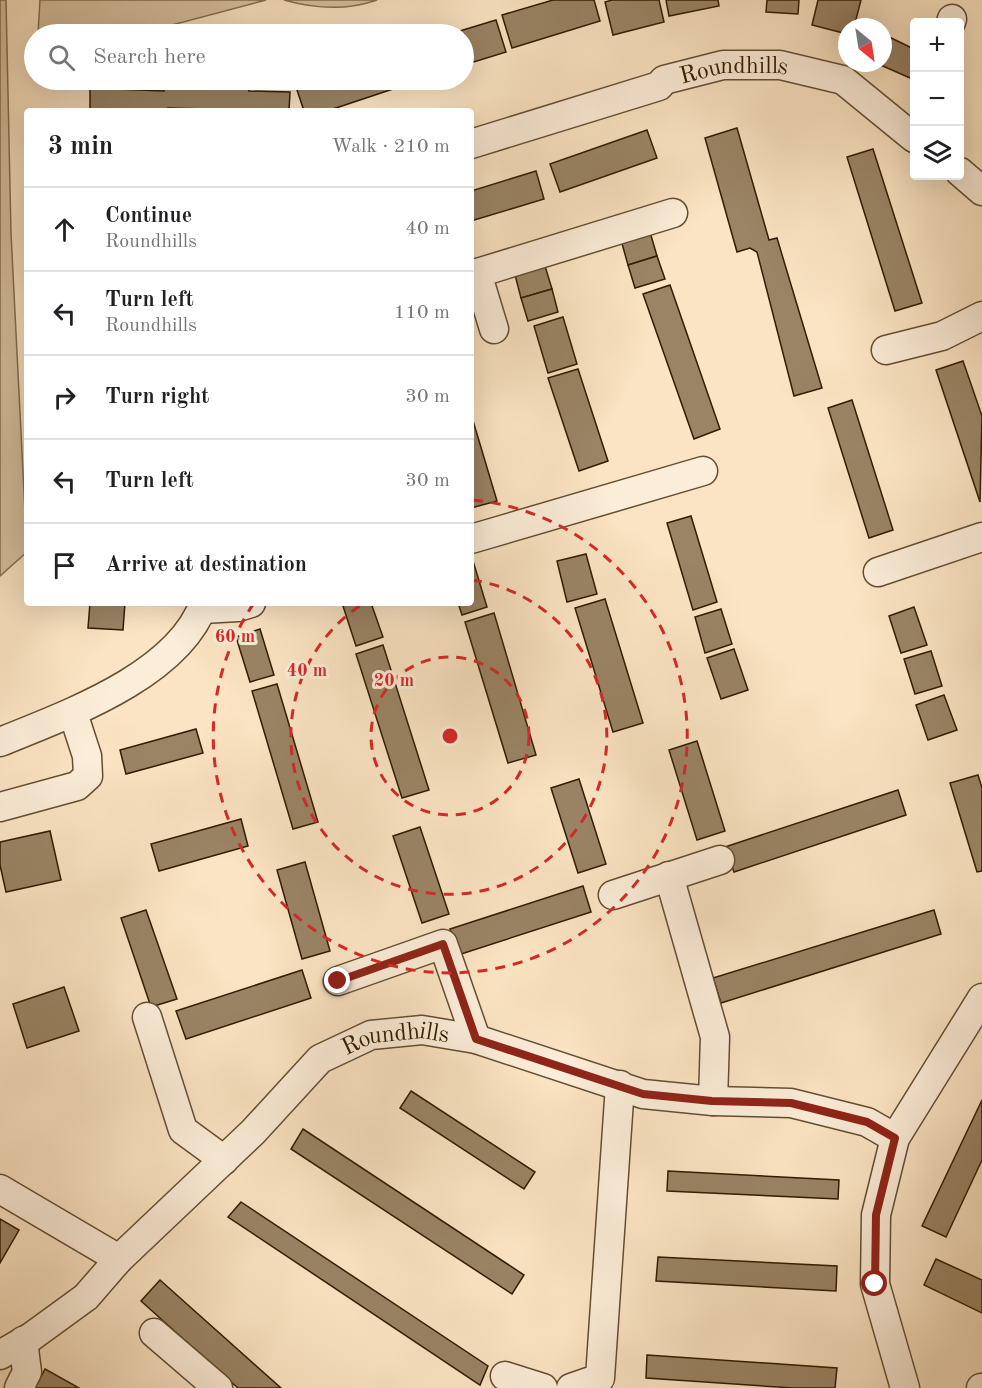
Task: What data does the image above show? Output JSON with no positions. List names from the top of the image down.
{
  "streets": {
    "street": ["Roundhills"]
  },
  "north": "bottom right",
  "page": {
    "map_buttons": ["+", "−"],
    "search": "Search here",
    "heading": ["3 min", "Walk · 210 m"],
    "list": [
      ["Continue", "Roundhills", "40 m"],
      ["Turn left", "Roundhills", "110 m"],
      ["Turn right", "30 m"],
      ["Turn left", "30 m"],
      "Arrive at destination"
    ]
  },
  "rings": ["60 m", "40 m", "20 m"]
}
